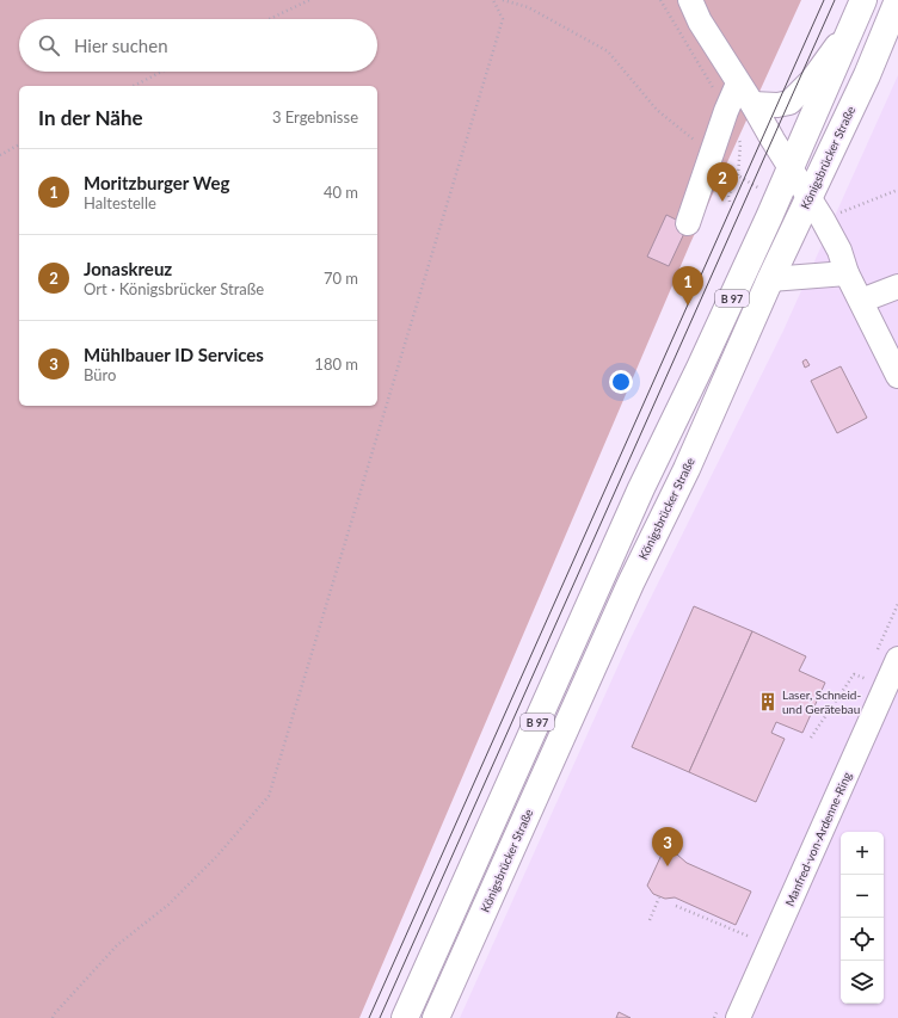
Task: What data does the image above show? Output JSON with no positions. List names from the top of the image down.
{
  "streets": {
    "main road": ["Königsbrücker Straße", "B 97"],
    "street": ["Manfred-von-Ardenne-Ring"]
  },
  "places": {
    "building": ["Laser, Schneid- und Gerätebau"]
  },
  "page": {
    "search": "Hier suchen",
    "heading": ["In der Nähe", "3 Ergebnisse"],
    "list": [
      {
        "mark": "1",
        "name": "Moritzburger Weg",
        "note": "Haltestelle",
        "value": "40 m"
      },
      {
        "mark": "2",
        "name": "Jonaskreuz",
        "note": "Ort · Königsbrücker Straße",
        "value": "70 m"
      },
      {
        "mark": "3",
        "name": "Mühlbauer ID Services",
        "note": "Büro",
        "value": "180 m"
      }
    ],
    "pins": ["2", "1", "3"],
    "map_buttons": ["+", "−"]
  }
}
